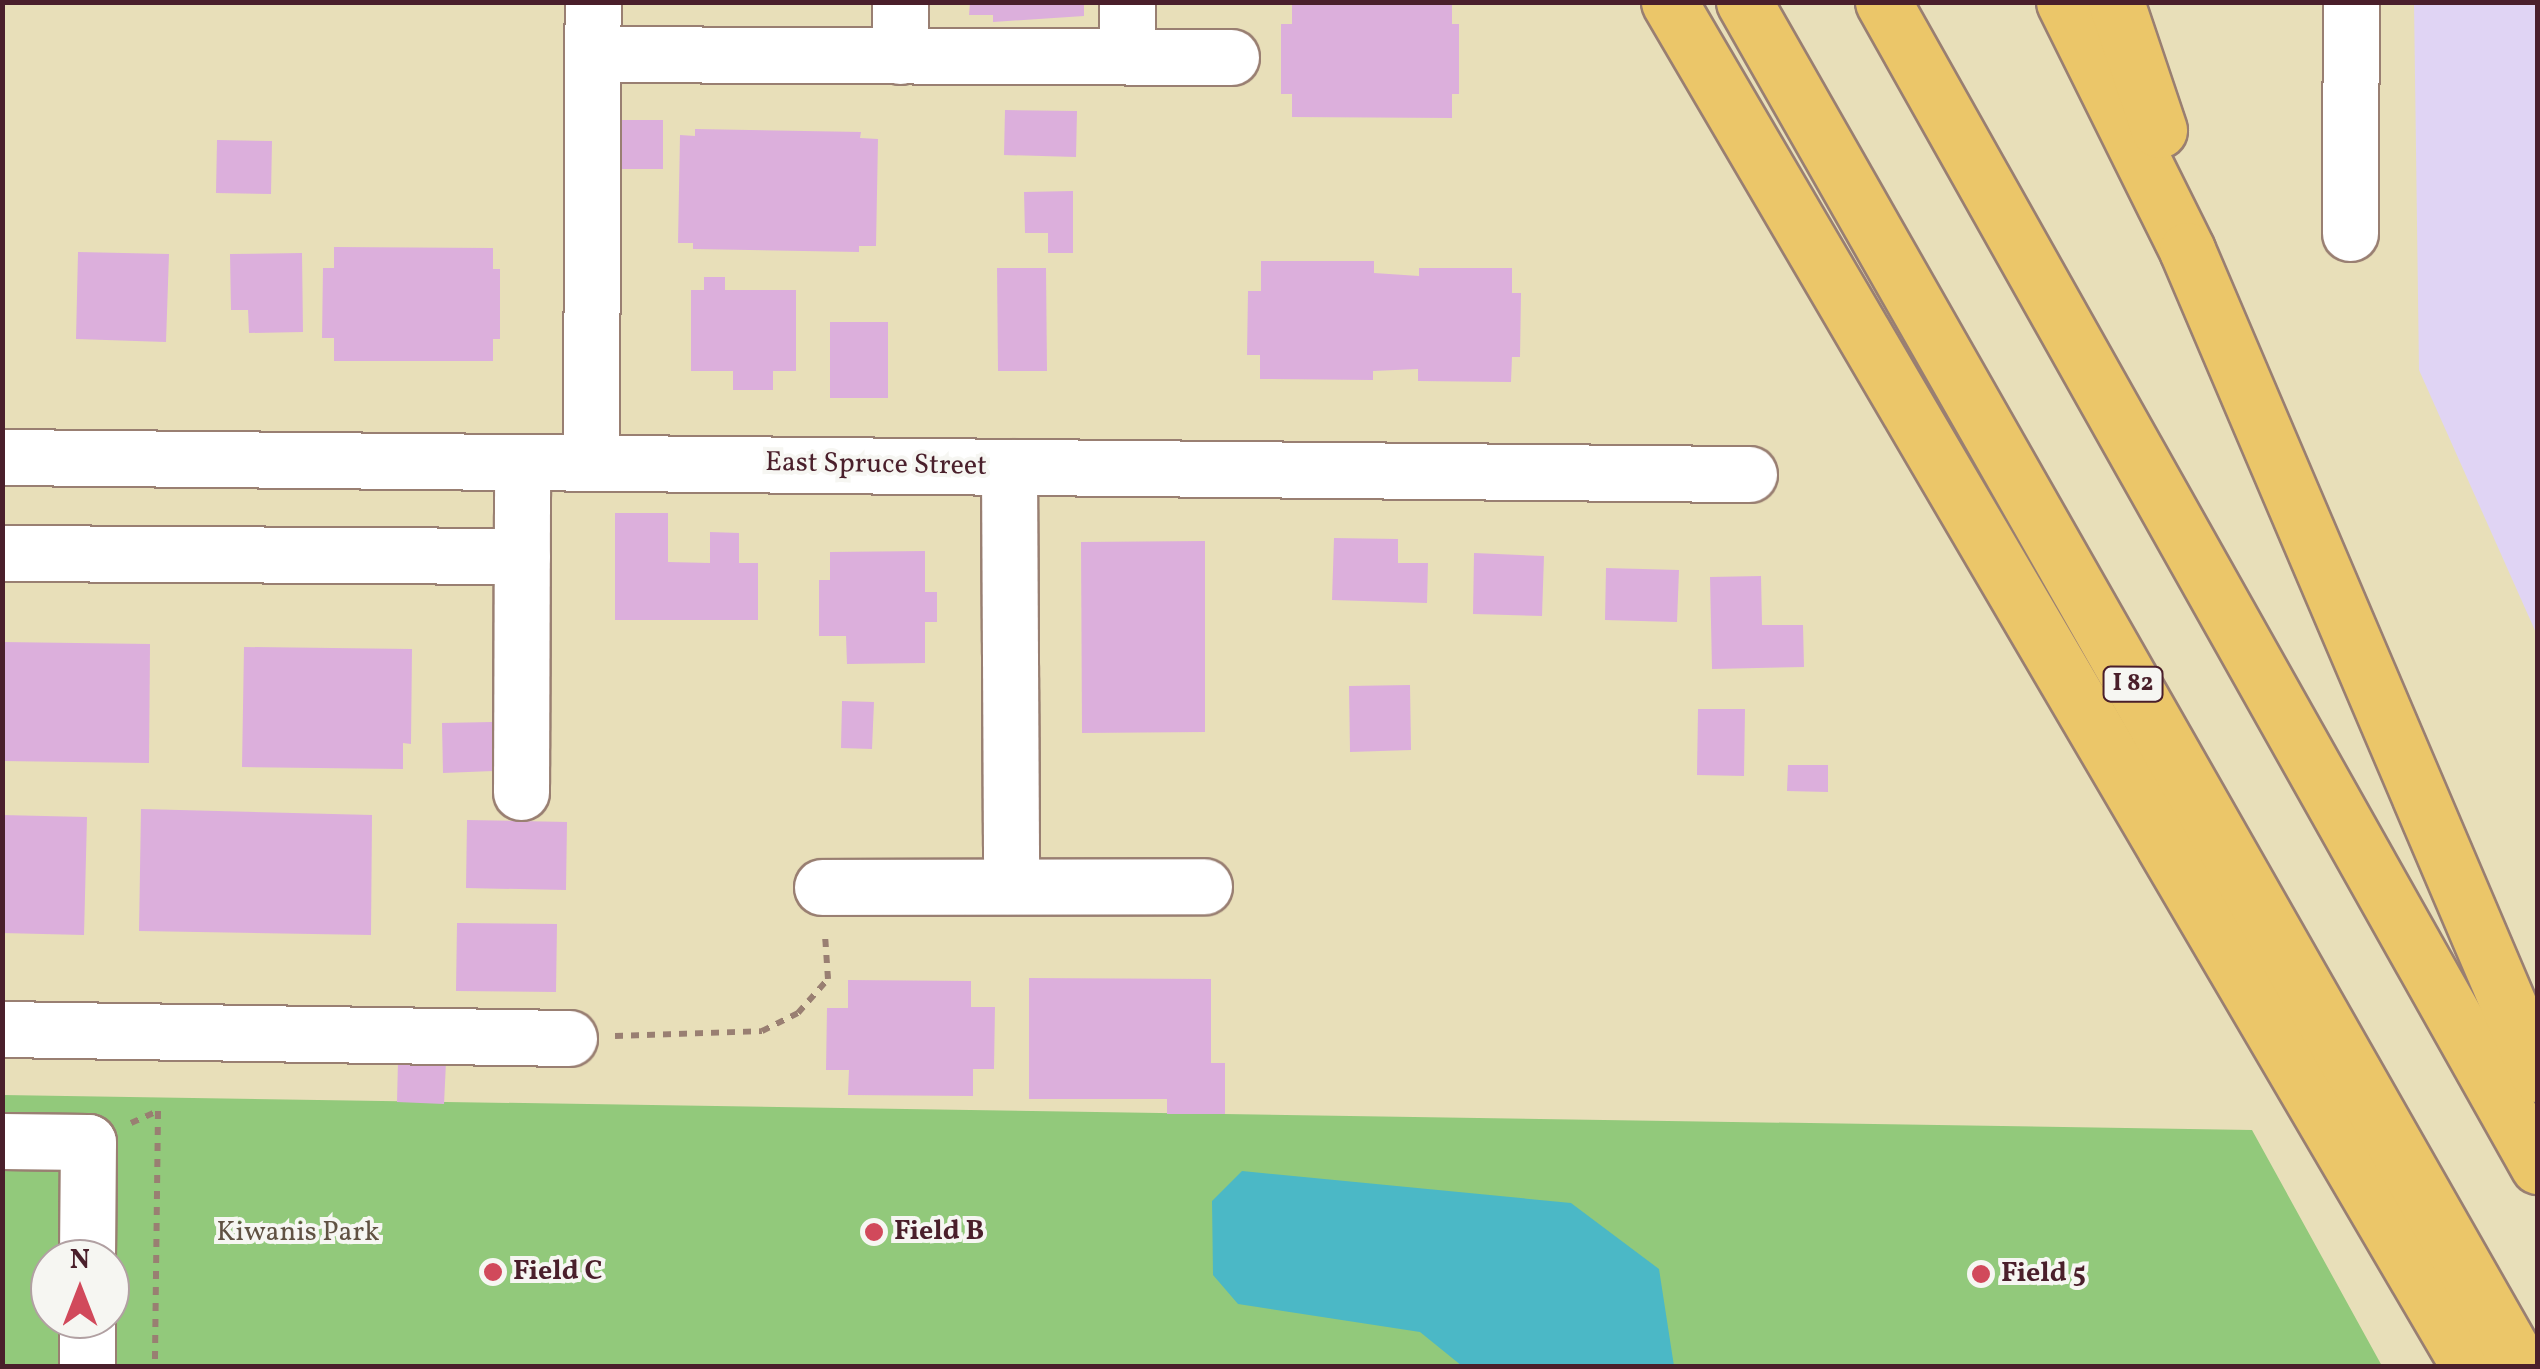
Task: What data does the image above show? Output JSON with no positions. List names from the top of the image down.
{
  "streets": {
    "highway": ["I 82"],
    "street": ["East Spruce Street"]
  },
  "parks": ["Kiwanis Park"],
  "places": ["Field B", "Field C", "Field 5"],
  "north": "top"
}
